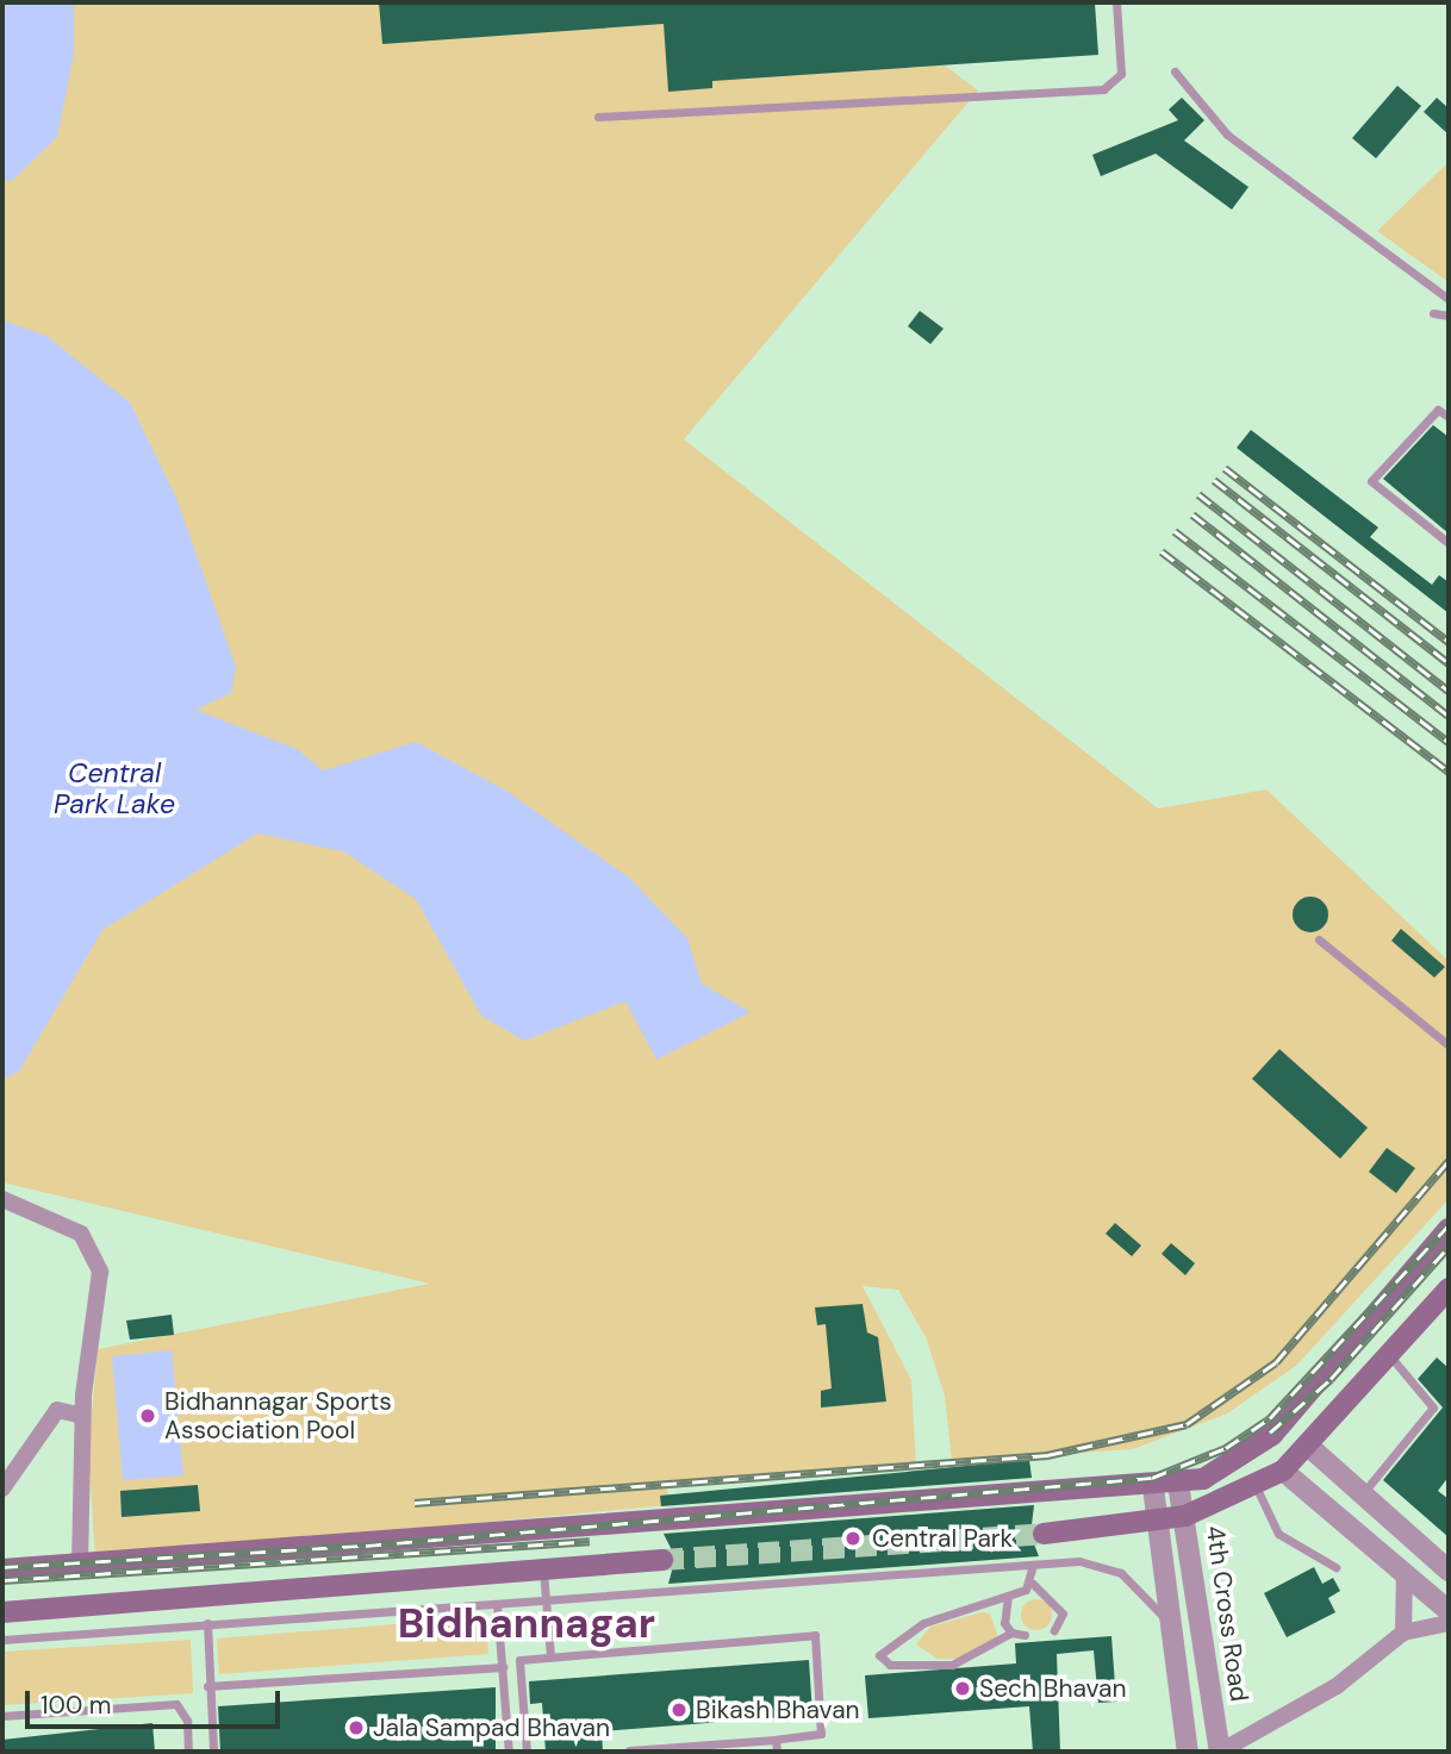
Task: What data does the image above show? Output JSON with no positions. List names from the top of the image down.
{
  "streets": {
    "street": ["4th Cross Road"]
  },
  "districts": ["Bidhannagar"],
  "water": ["Central Park Lake"],
  "places": [
    "Bidhannagar Sports Association Pool",
    "Central Park",
    "Sech Bhavan",
    "Bikash Bhavan",
    "Jala Sampad Bhavan"
  ],
  "scale_bar": "100 m"
}
